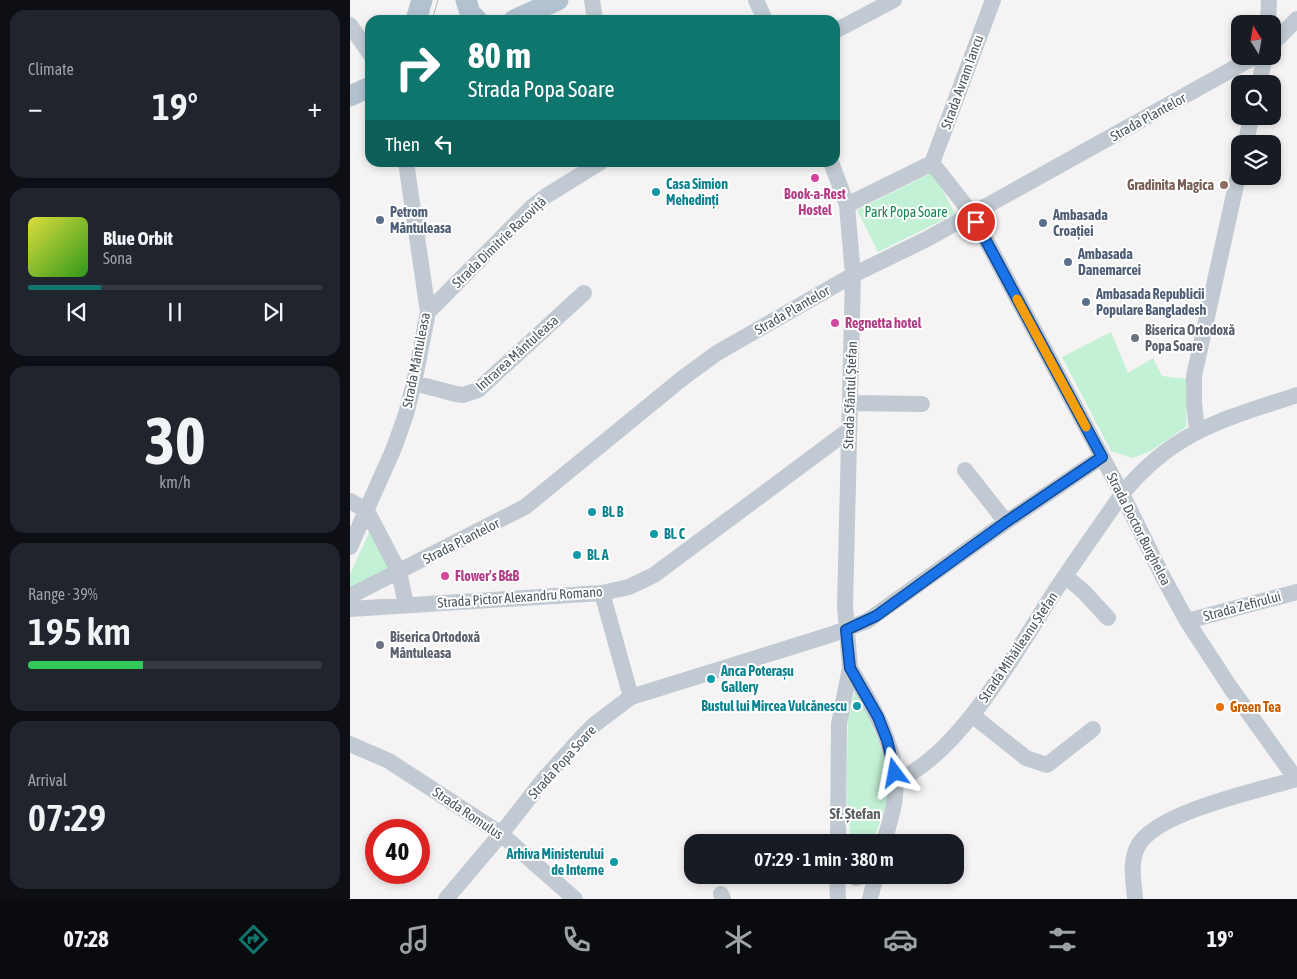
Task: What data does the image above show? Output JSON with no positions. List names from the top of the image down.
{
  "streets": {
    "street": [
      "Strada Avram Iancu",
      "Strada Plantelor",
      "Strada Dimitrie Racoviță",
      "Intrarea Mântuleasa",
      "Strada Mântuleasa",
      "Strada Sfântul Ștefan",
      "Strada Doctor Burghelea",
      "Strada Pictor Alexandru Romano",
      "Strada Zefirului",
      "Strada Mihăileanu Ștefan",
      "Strada Popa Soare",
      "Strada Romulus"
    ]
  },
  "crossings": [
    ["Strada Avram Iancu", "Strada Doctor Burghelea"],
    ["Strada Plantelor", "Strada Sfântul Ștefan"],
    ["Strada Plantelor", "Strada Doctor Burghelea"],
    ["Strada Dimitrie Racoviță", "Strada Mântuleasa"],
    ["Intrarea Mântuleasa", "Strada Mântuleasa"],
    ["Strada Sfântul Ștefan", "Strada Pictor Alexandru Romano"],
    ["Strada Sfântul Ștefan", "Strada Popa Soare"],
    ["Strada Doctor Burghelea", "Strada Zefirului"],
    ["Strada Doctor Burghelea", "Strada Mihăileanu Ștefan"],
    ["Strada Doctor Burghelea", "Strada Popa Soare"],
    ["Strada Popa Soare", "Strada Romulus"]
  ],
  "districts": ["Sf. Ștefan"],
  "parks": ["Park Popa Soare"],
  "places": [
    "Book-a-Rest Hostel",
    "Gradinita Magica",
    "Casa Simion Mehedinți",
    "Petrom Mântuleasa",
    "Ambasada Croației",
    "Ambasada Danemarcei",
    "Ambasada Republicii Populare Bangladesh",
    "Regnetta hotel",
    "Biserica Ortodoxă Popa Soare",
    "Bl. B",
    "Bl. C",
    "Bl. A",
    "Flower's B&B",
    "Biserica Ortodoxă Mântuleasa",
    "Anca Poterașu Gallery",
    "Bustul lui Mircea Vulcănescu",
    "Green Tea",
    "Arhiva Ministerului de Interne"
  ],
  "north": "top",
  "page": {
    "tile": [
      "Climate",
      ["30", "km/h"],
      ["Range · 39%", "195 km"],
      ["Arrival", "07:29"]
    ],
    "turn": ["80 m", "Strada Popa Soare"],
    "heat": ["−", "19°", "+"],
    "then": "Then",
    "song": ["Blue Orbit", "Sona"],
    "limit": "40",
    "trip": "07:29 · 1 min · 380 m",
    "tabs": ["07:28", "19°"]
  }
}
